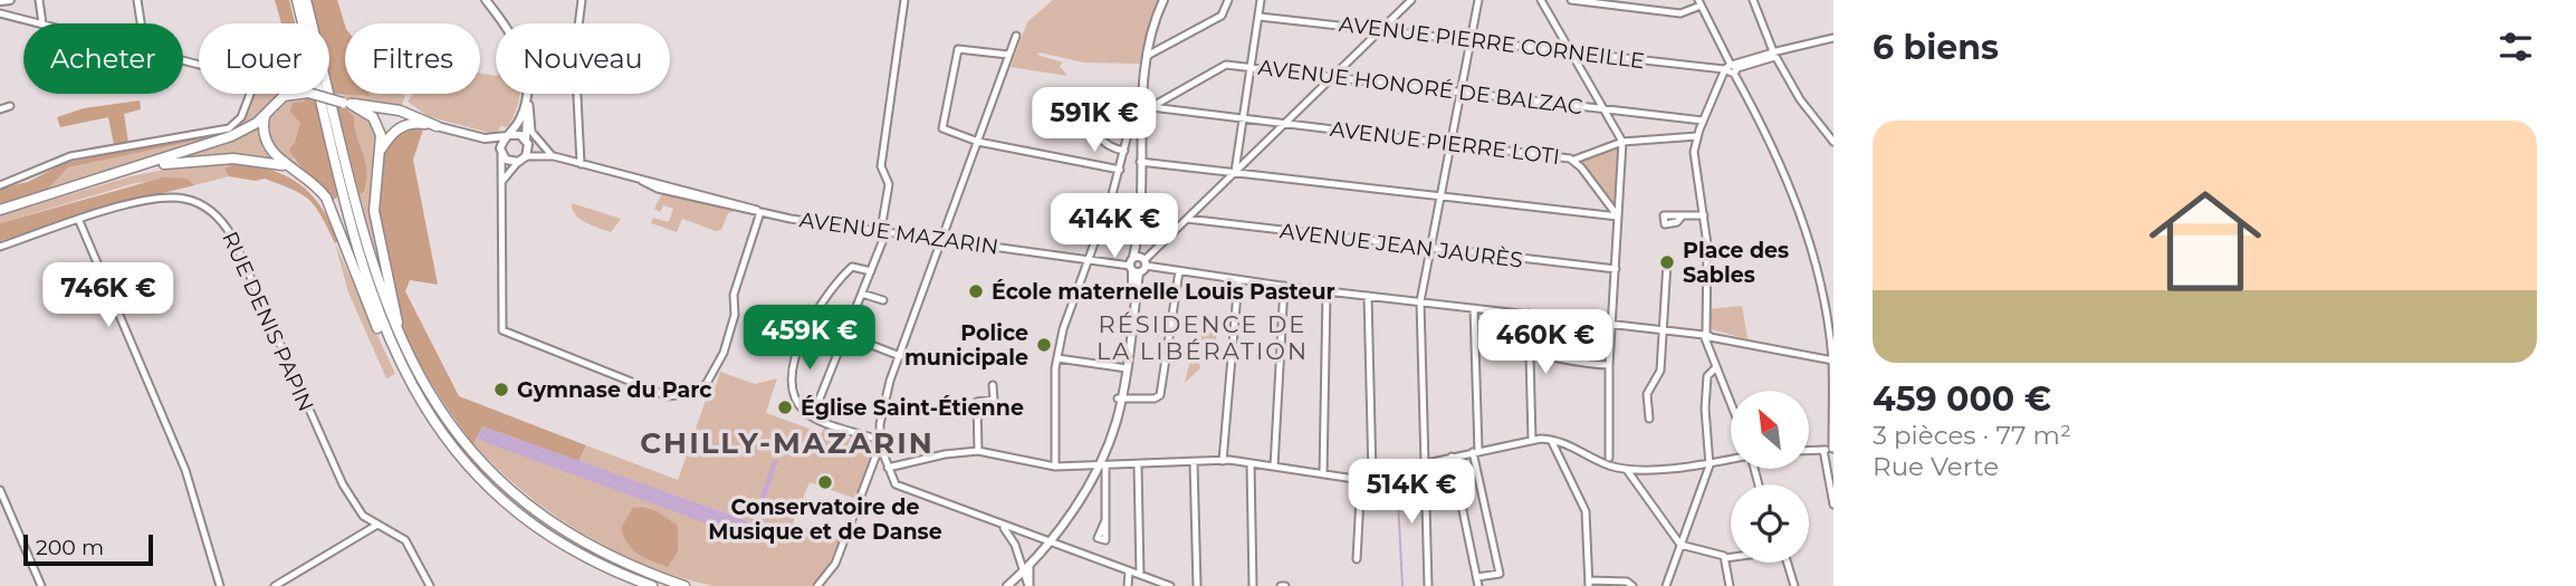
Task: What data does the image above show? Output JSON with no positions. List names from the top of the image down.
{
  "streets": {
    "street": [
      "AVENUE PIERRE CORNEILLE",
      "AVENUE HONORÉ DE BALZAC",
      "AVENUE PIERRE LOTI",
      "AVENUE MAZARIN",
      "AVENUE JEAN JAURÈS",
      "RUE DENIS PAPIN"
    ]
  },
  "crossings": [
    ["AVENUE HONORÉ DE BALZAC", "AVENUE PIERRE LOTI"]
  ],
  "districts": ["RÉSIDENCE DE LA LIBÉRATION", "CHILLY-MAZARIN"],
  "places": [
    "Place des Sables",
    "École maternelle Louis Pasteur",
    "Police municipale",
    "Gymnase du Parc",
    "Église Saint-Étienne",
    "Conservatoire de Musique et de Danse"
  ],
  "scale_bar": "200 m",
  "north": "top left",
  "page": {
    "heading": "6 biens",
    "chip": [
      "Acheter",
      "Louer",
      "Filtres",
      "Nouveau"
    ],
    "price": [
      "591K €",
      "414K €",
      "746K €",
      "459K €",
      "460K €",
      "514K €"
    ],
    "list": [
      {
        "name": "459 000 €",
        "note": "3 pièces · 77 m² · Rue Verte"
      }
    ],
    "scale": "200 m"
  }
}
